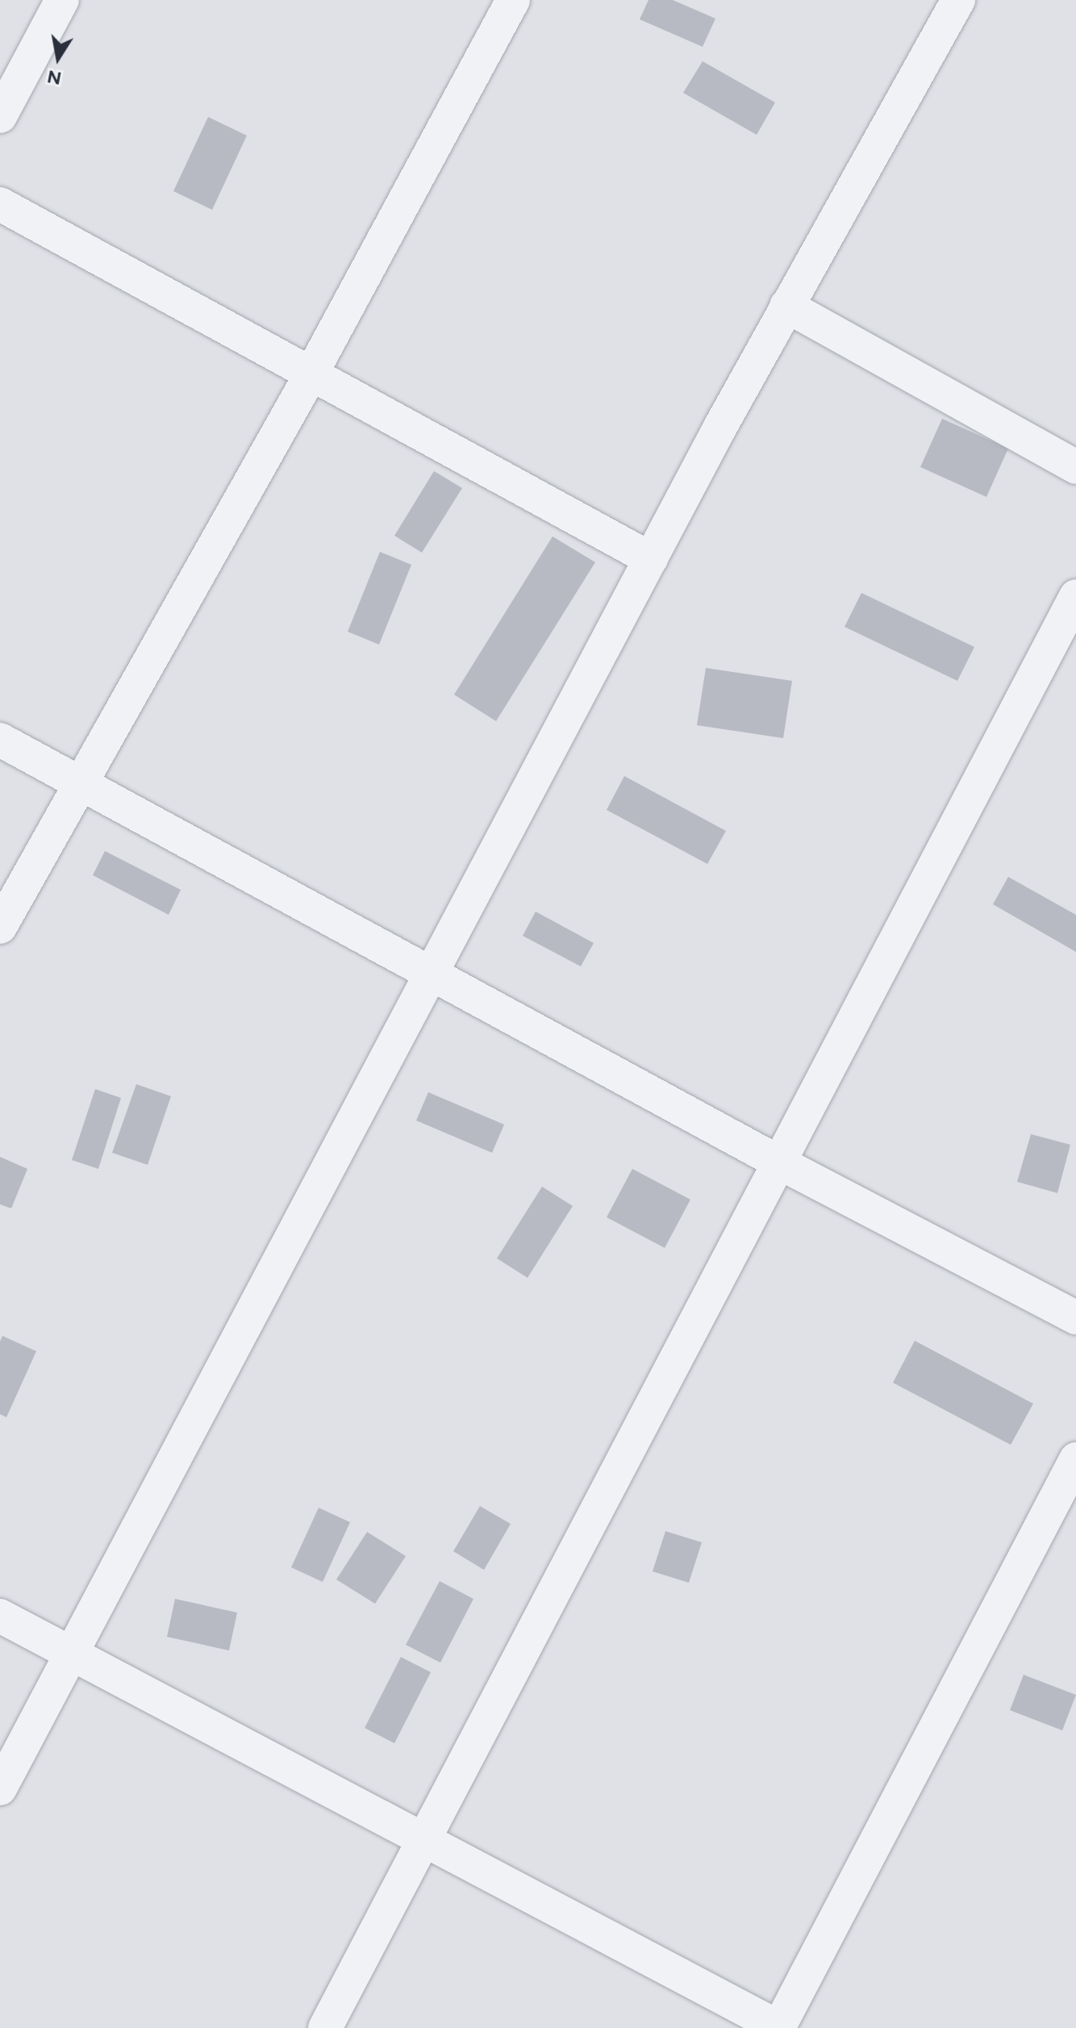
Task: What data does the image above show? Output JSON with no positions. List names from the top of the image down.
{
  "north": "bottom"
}
